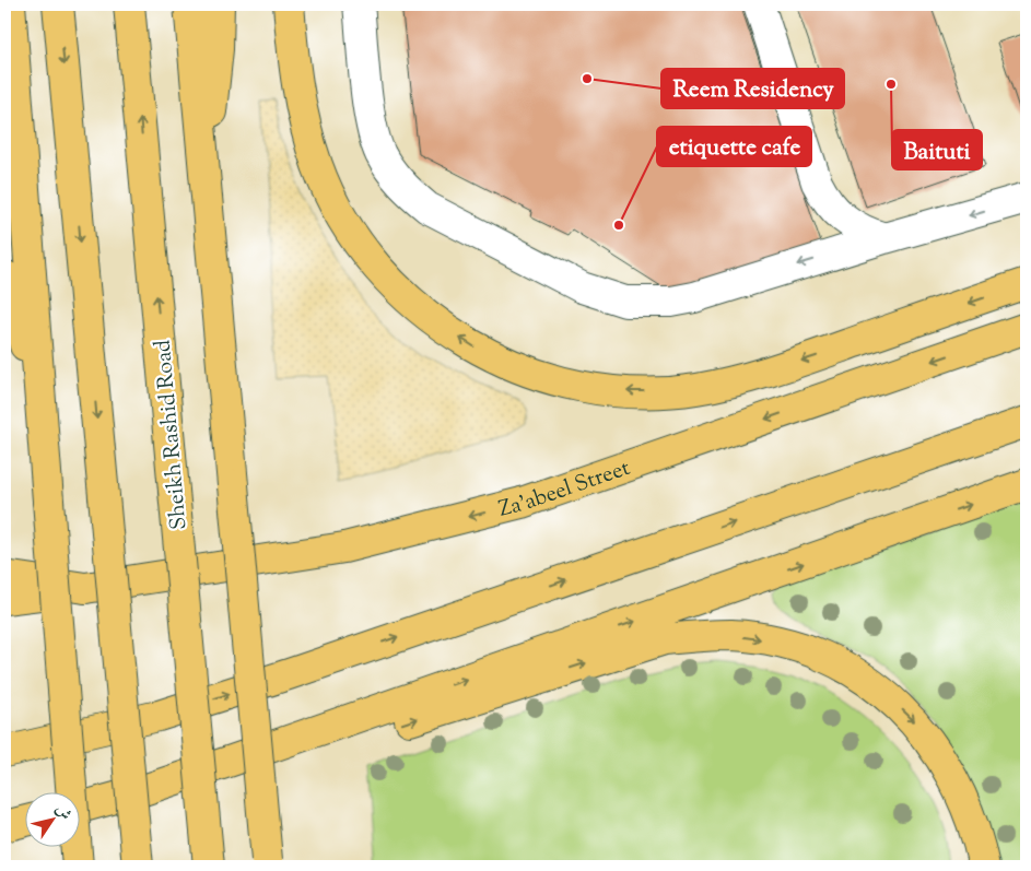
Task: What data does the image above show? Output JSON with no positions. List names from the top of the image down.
{
  "streets": {
    "main road": ["Sheikh Rashid Road", "Za'abeel Street"]
  },
  "places": ["Reem Residency", "Baituti", "etiquette cafe"],
  "north": "top right"
}
